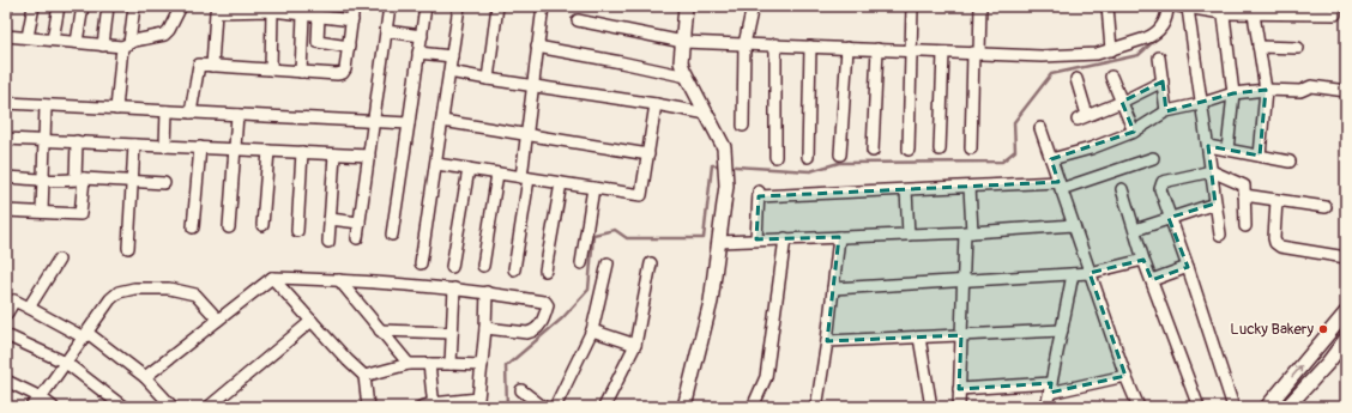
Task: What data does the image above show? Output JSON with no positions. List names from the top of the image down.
{
  "places": ["Lucky Bakery"]
}
